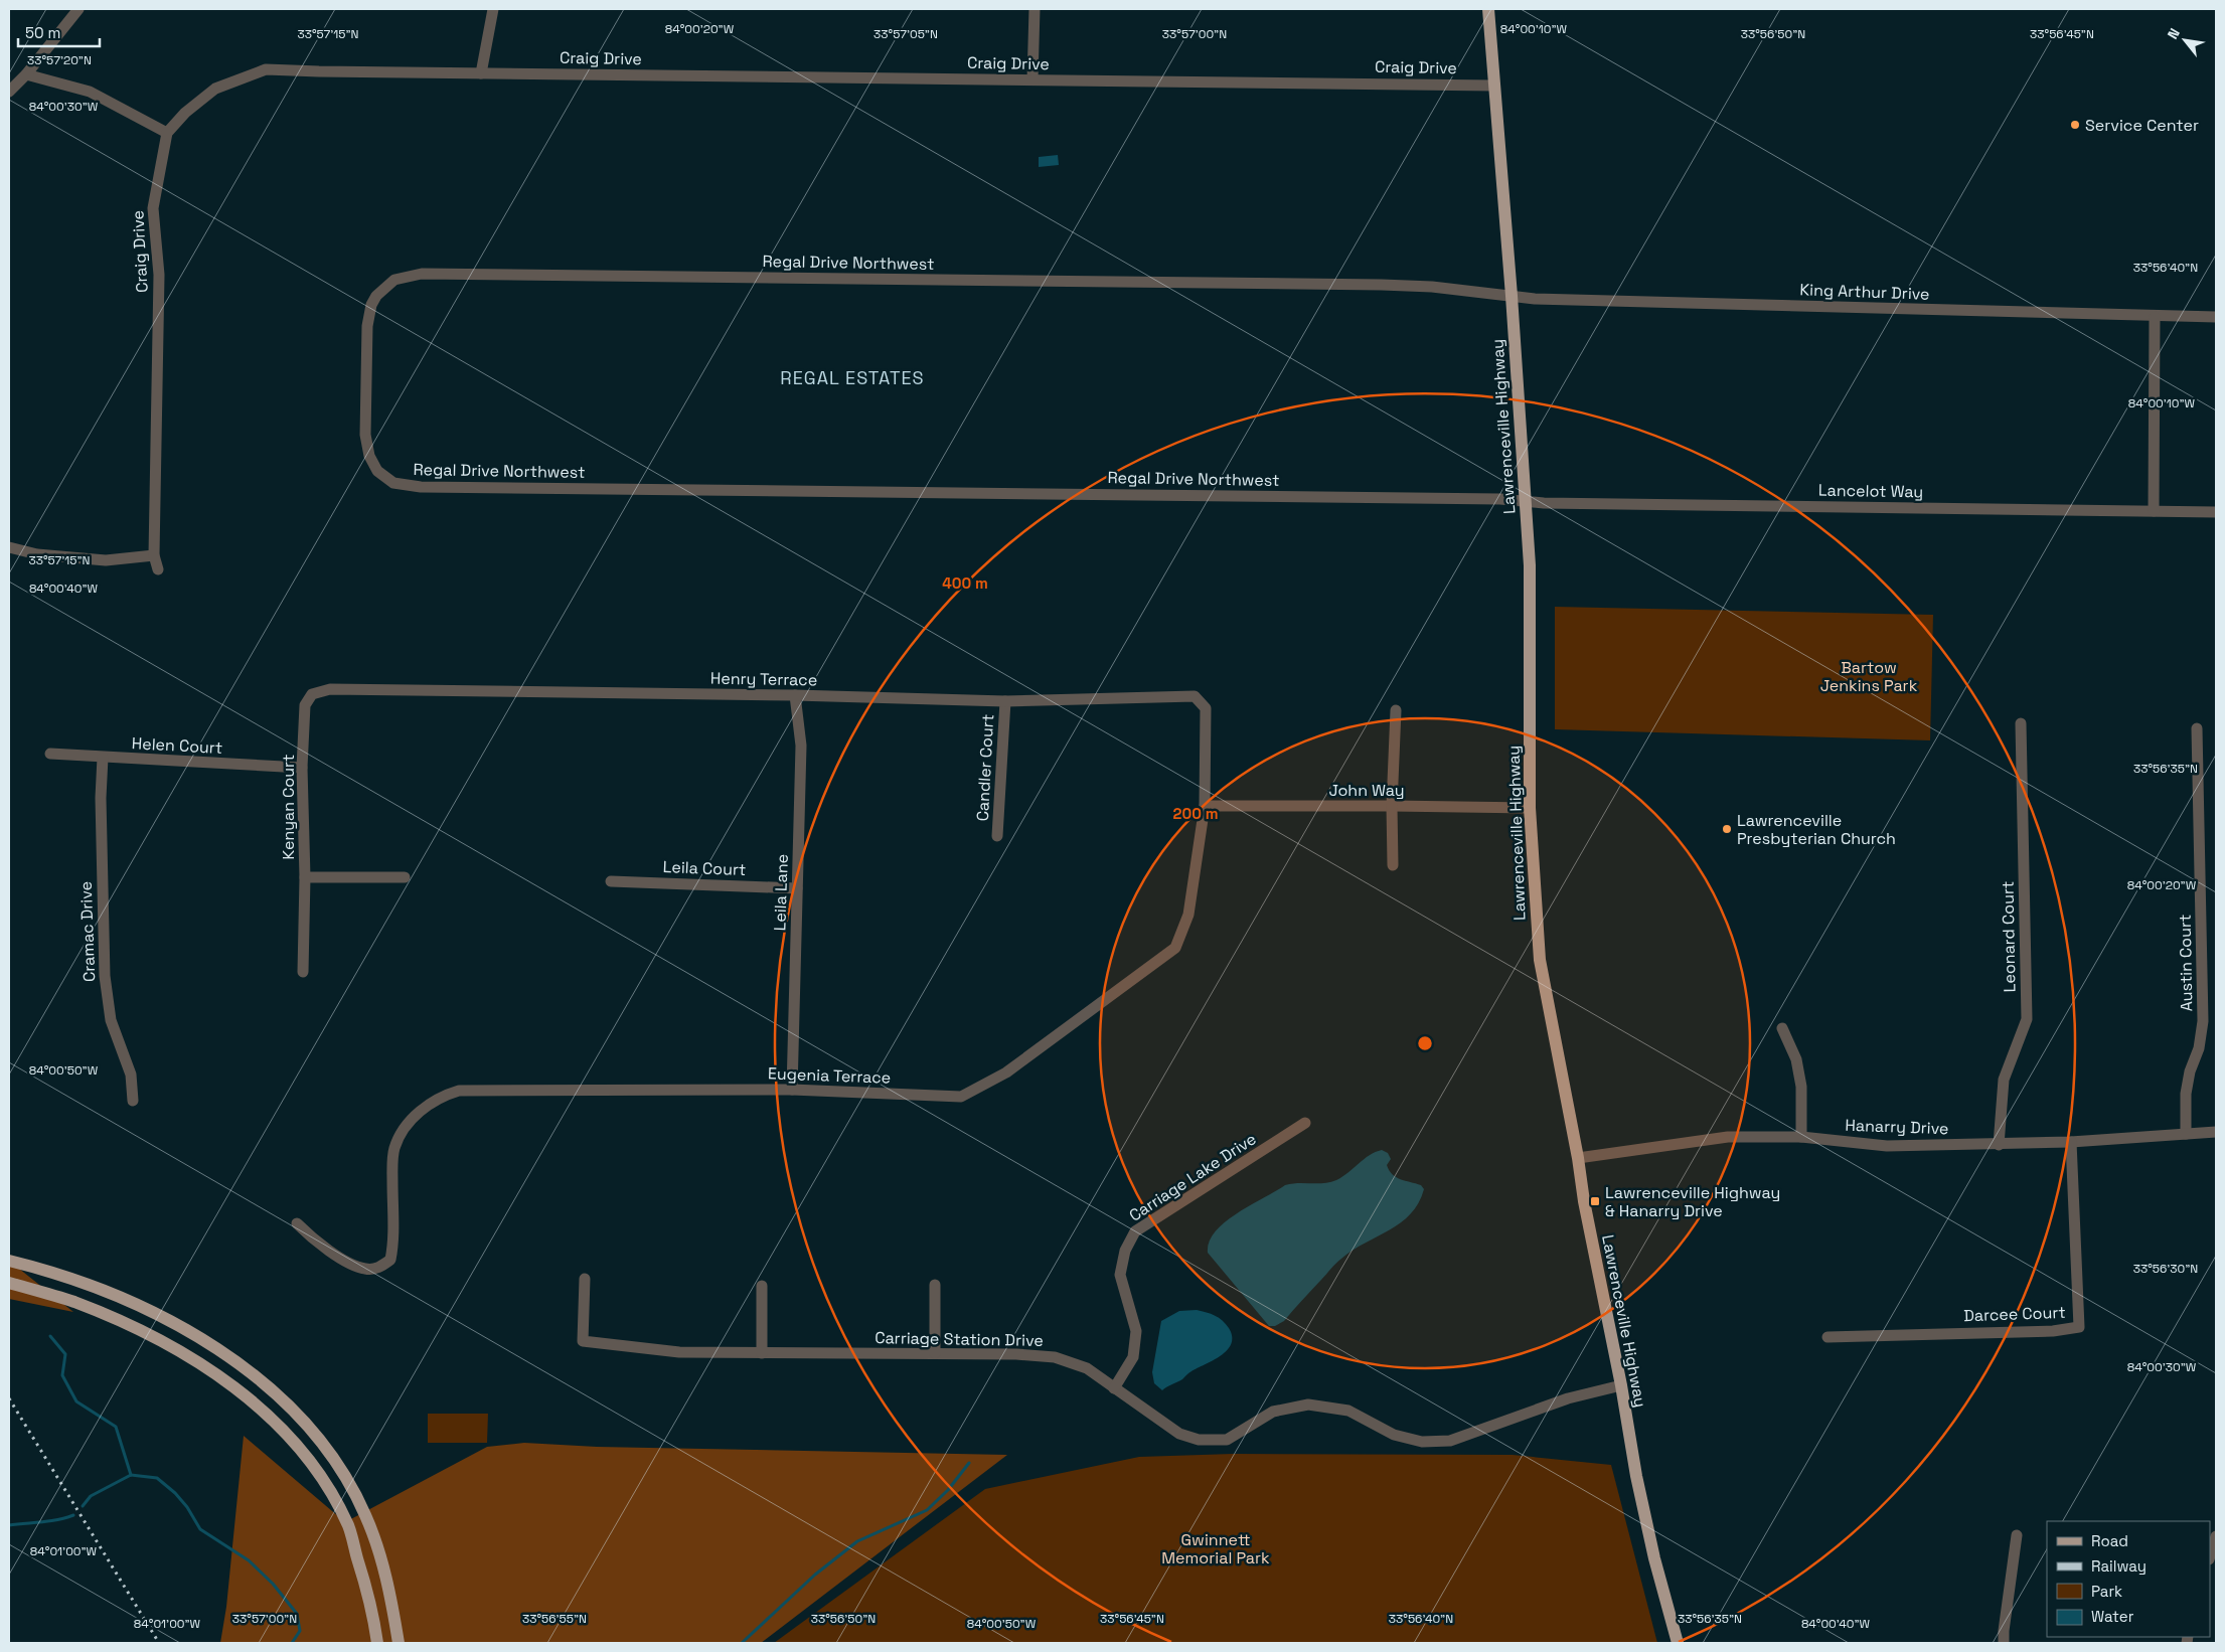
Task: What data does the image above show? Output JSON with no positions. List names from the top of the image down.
{
  "streets": {
    "main road": ["Lawrenceville Highway"],
    "street": [
      "Craig Drive",
      "Regal Drive Northwest",
      "King Arthur Drive",
      "Lancelot Way",
      "Henry Terrace",
      "Helen Court",
      "Candler Court",
      "John Way",
      "Kenyan Court",
      "Leila Court",
      "Leila Lane",
      "Cramac Drive",
      "Leonard Court",
      "Austin Court",
      "Eugenia Terrace",
      "Hanarry Drive",
      "Carriage Lake Drive",
      "Darcee Court",
      "Carriage Station Drive"
    ]
  },
  "crossings": [
    ["Craig Drive", "Lawrenceville Highway"],
    ["Regal Drive Northwest", "King Arthur Drive"],
    ["Regal Drive Northwest", "Lawrenceville Highway"],
    ["Regal Drive Northwest", "Lancelot Way"],
    ["King Arthur Drive", "Lawrenceville Highway"],
    ["Lawrenceville Highway", "Lancelot Way"],
    ["Lawrenceville Highway", "John Way"],
    ["Lawrenceville Highway", "Hanarry Drive"],
    ["Lawrenceville Highway", "Carriage Station Drive"],
    ["Henry Terrace", "Candler Court"],
    ["Henry Terrace", "Kenyan Court"],
    ["Henry Terrace", "Leila Lane"],
    ["Henry Terrace", "Eugenia Terrace"],
    ["Helen Court", "Kenyan Court"],
    ["Helen Court", "Cramac Drive"],
    ["John Way", "Eugenia Terrace"],
    ["Leila Court", "Leila Lane"],
    ["Leila Lane", "Eugenia Terrace"],
    ["Leonard Court", "Hanarry Drive"],
    ["Austin Court", "Hanarry Drive"],
    ["Hanarry Drive", "Darcee Court"],
    ["Carriage Lake Drive", "Carriage Station Drive"]
  ],
  "districts": ["REGAL ESTATES"],
  "parks": ["Bartow Jenkins Park", "Gwinnett Memorial Park"],
  "places": {
    "other": ["Service Center", "Lawrenceville Presbyterian Church"],
    "transit": ["Lawrenceville Highway & Hanarry Drive"]
  },
  "legend": [
    "Road",
    "Railway",
    "Park",
    "Water"
  ],
  "scale_bar": "50 m",
  "north": "top left",
  "coordinates": [
    "84°00'20\"W",
    "84°00'10\"W",
    "33°57'15\"N",
    "33°57'05\"N",
    "33°57'00\"N",
    "33°56'50\"N",
    "33°56'45\"N",
    "33°57'20\"N",
    "84°00'30\"W",
    "33°56'40\"N",
    "84°00'40\"W",
    "33°56'35\"N",
    "84°00'50\"W",
    "33°56'30\"N",
    "84°01'00\"W",
    "33°56'55\"N"
  ],
  "rings": ["400 m", "200 m"]
}
